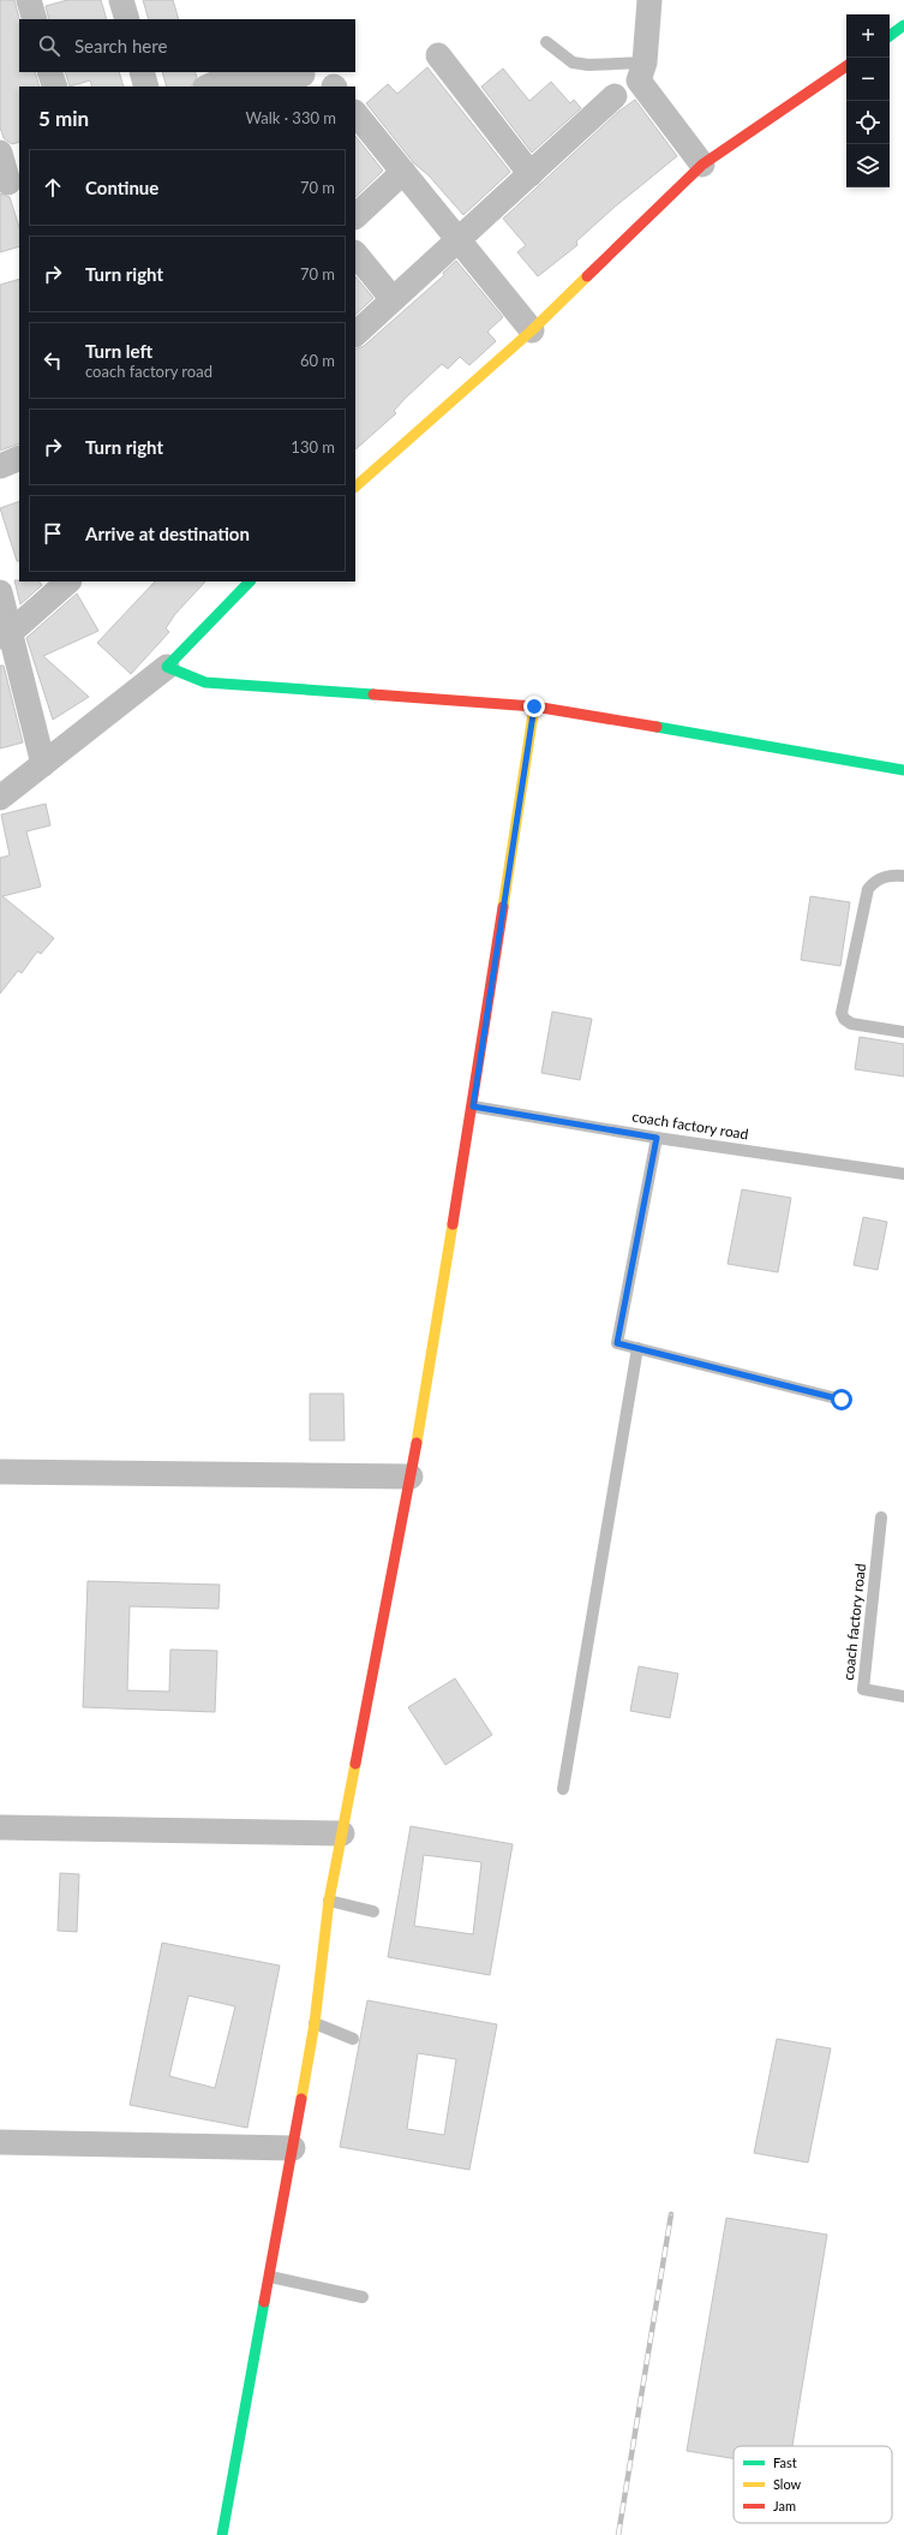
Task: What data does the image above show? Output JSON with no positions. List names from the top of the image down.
{
  "streets": {
    "lane": ["coach factory road"]
  },
  "legend": ["Fast", "Slow", "Jam"],
  "page": {
    "map_buttons": ["+", "−"],
    "search": "Search here",
    "heading": ["5 min", "Walk · 330 m"],
    "list": [
      ["Continue", "70 m"],
      ["Turn right", "70 m"],
      ["Turn left", "coach factory road", "60 m"],
      ["Turn right", "130 m"],
      "Arrive at destination"
    ]
  }
}
